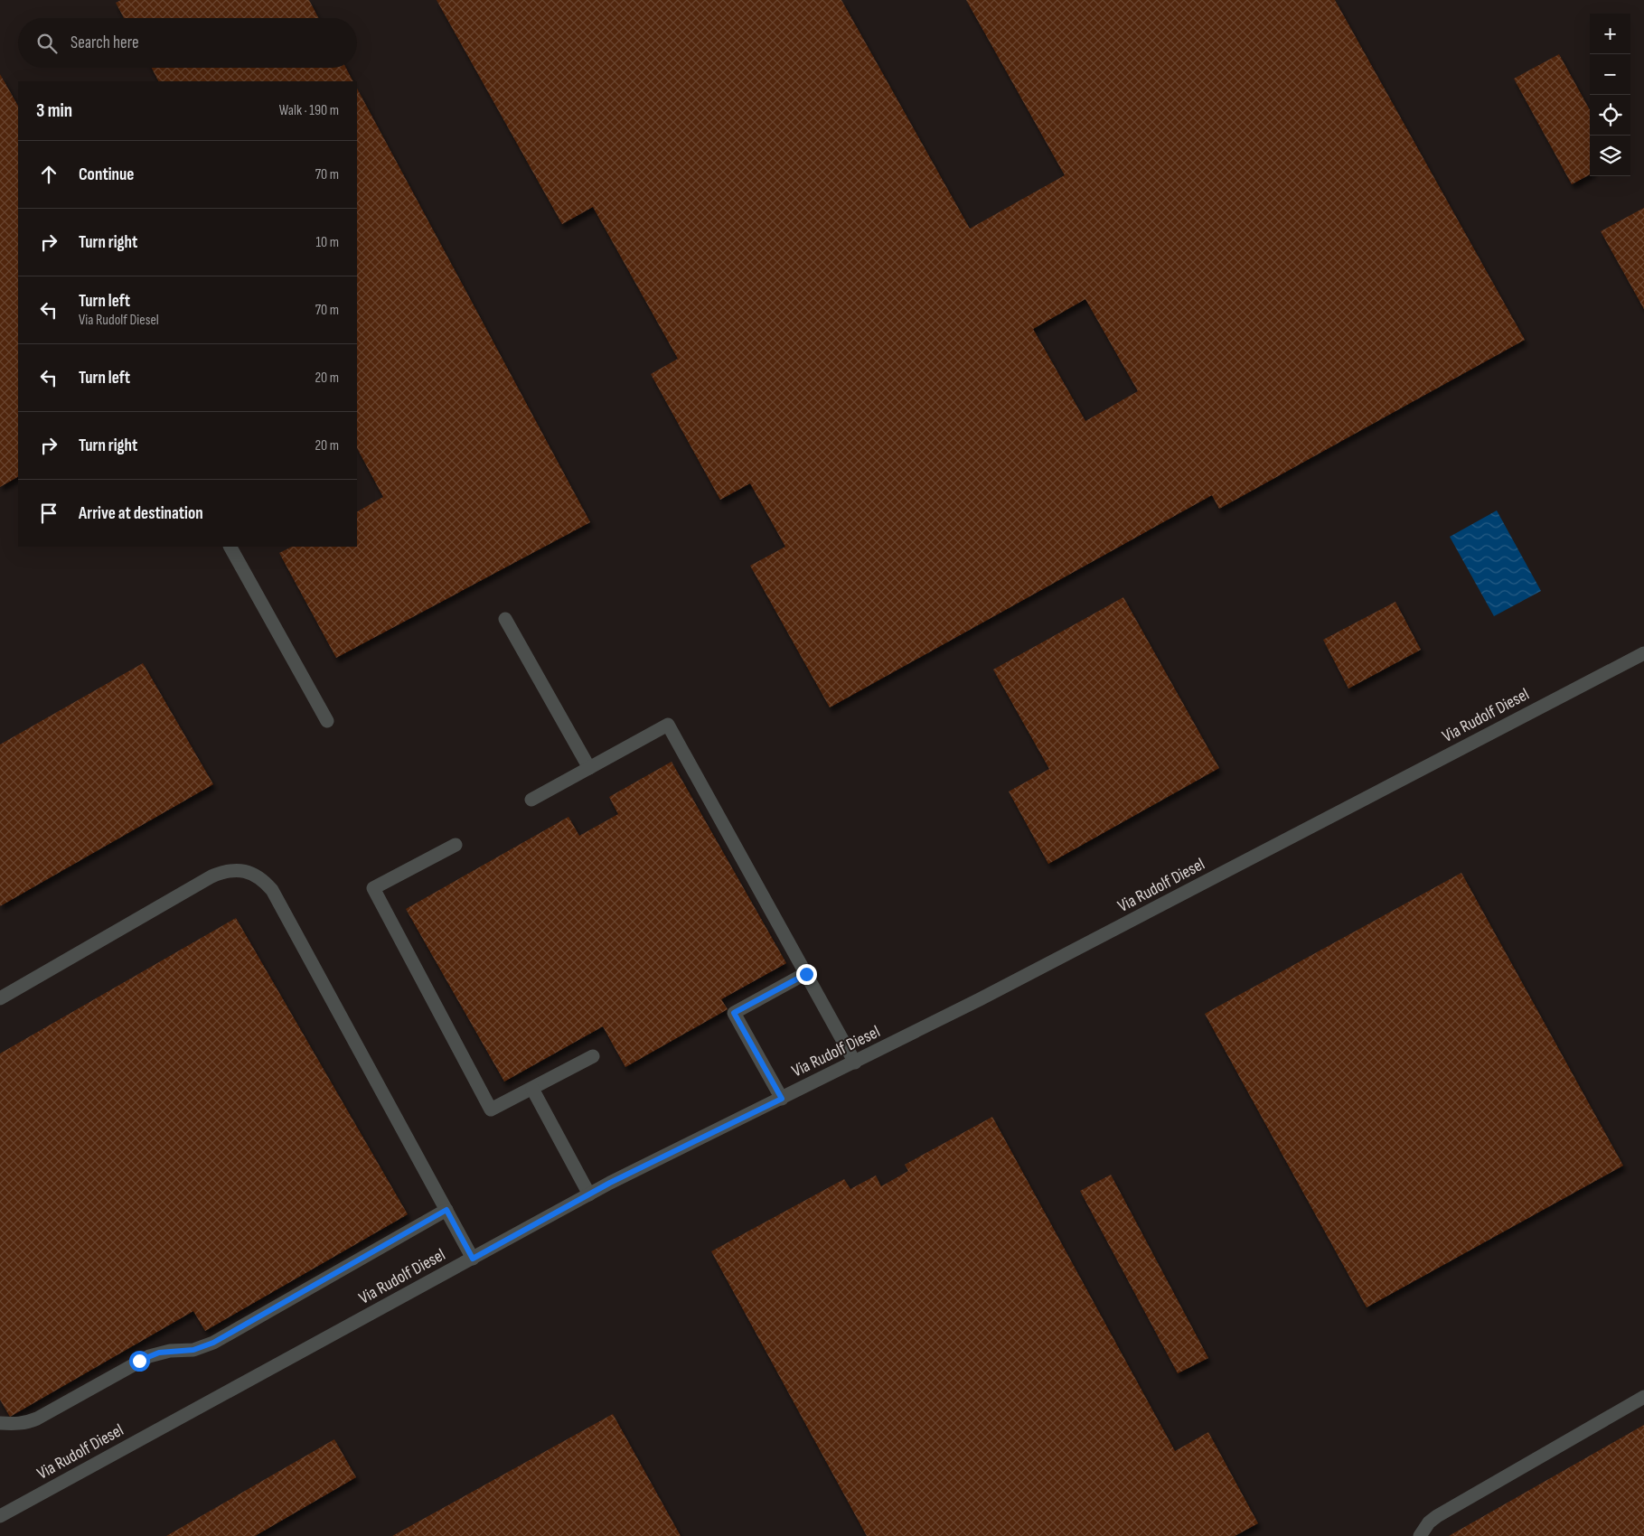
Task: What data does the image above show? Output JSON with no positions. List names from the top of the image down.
{
  "streets": {
    "street": ["Via Rudolf Diesel"]
  },
  "page": {
    "map_buttons": ["+", "−"],
    "search": "Search here",
    "heading": ["3 min", "Walk · 190 m"],
    "list": [
      ["Continue", "70 m"],
      ["Turn right", "10 m"],
      ["Turn left", "Via Rudolf Diesel", "70 m"],
      ["Turn left", "20 m"],
      ["Turn right", "20 m"],
      "Arrive at destination"
    ]
  }
}
